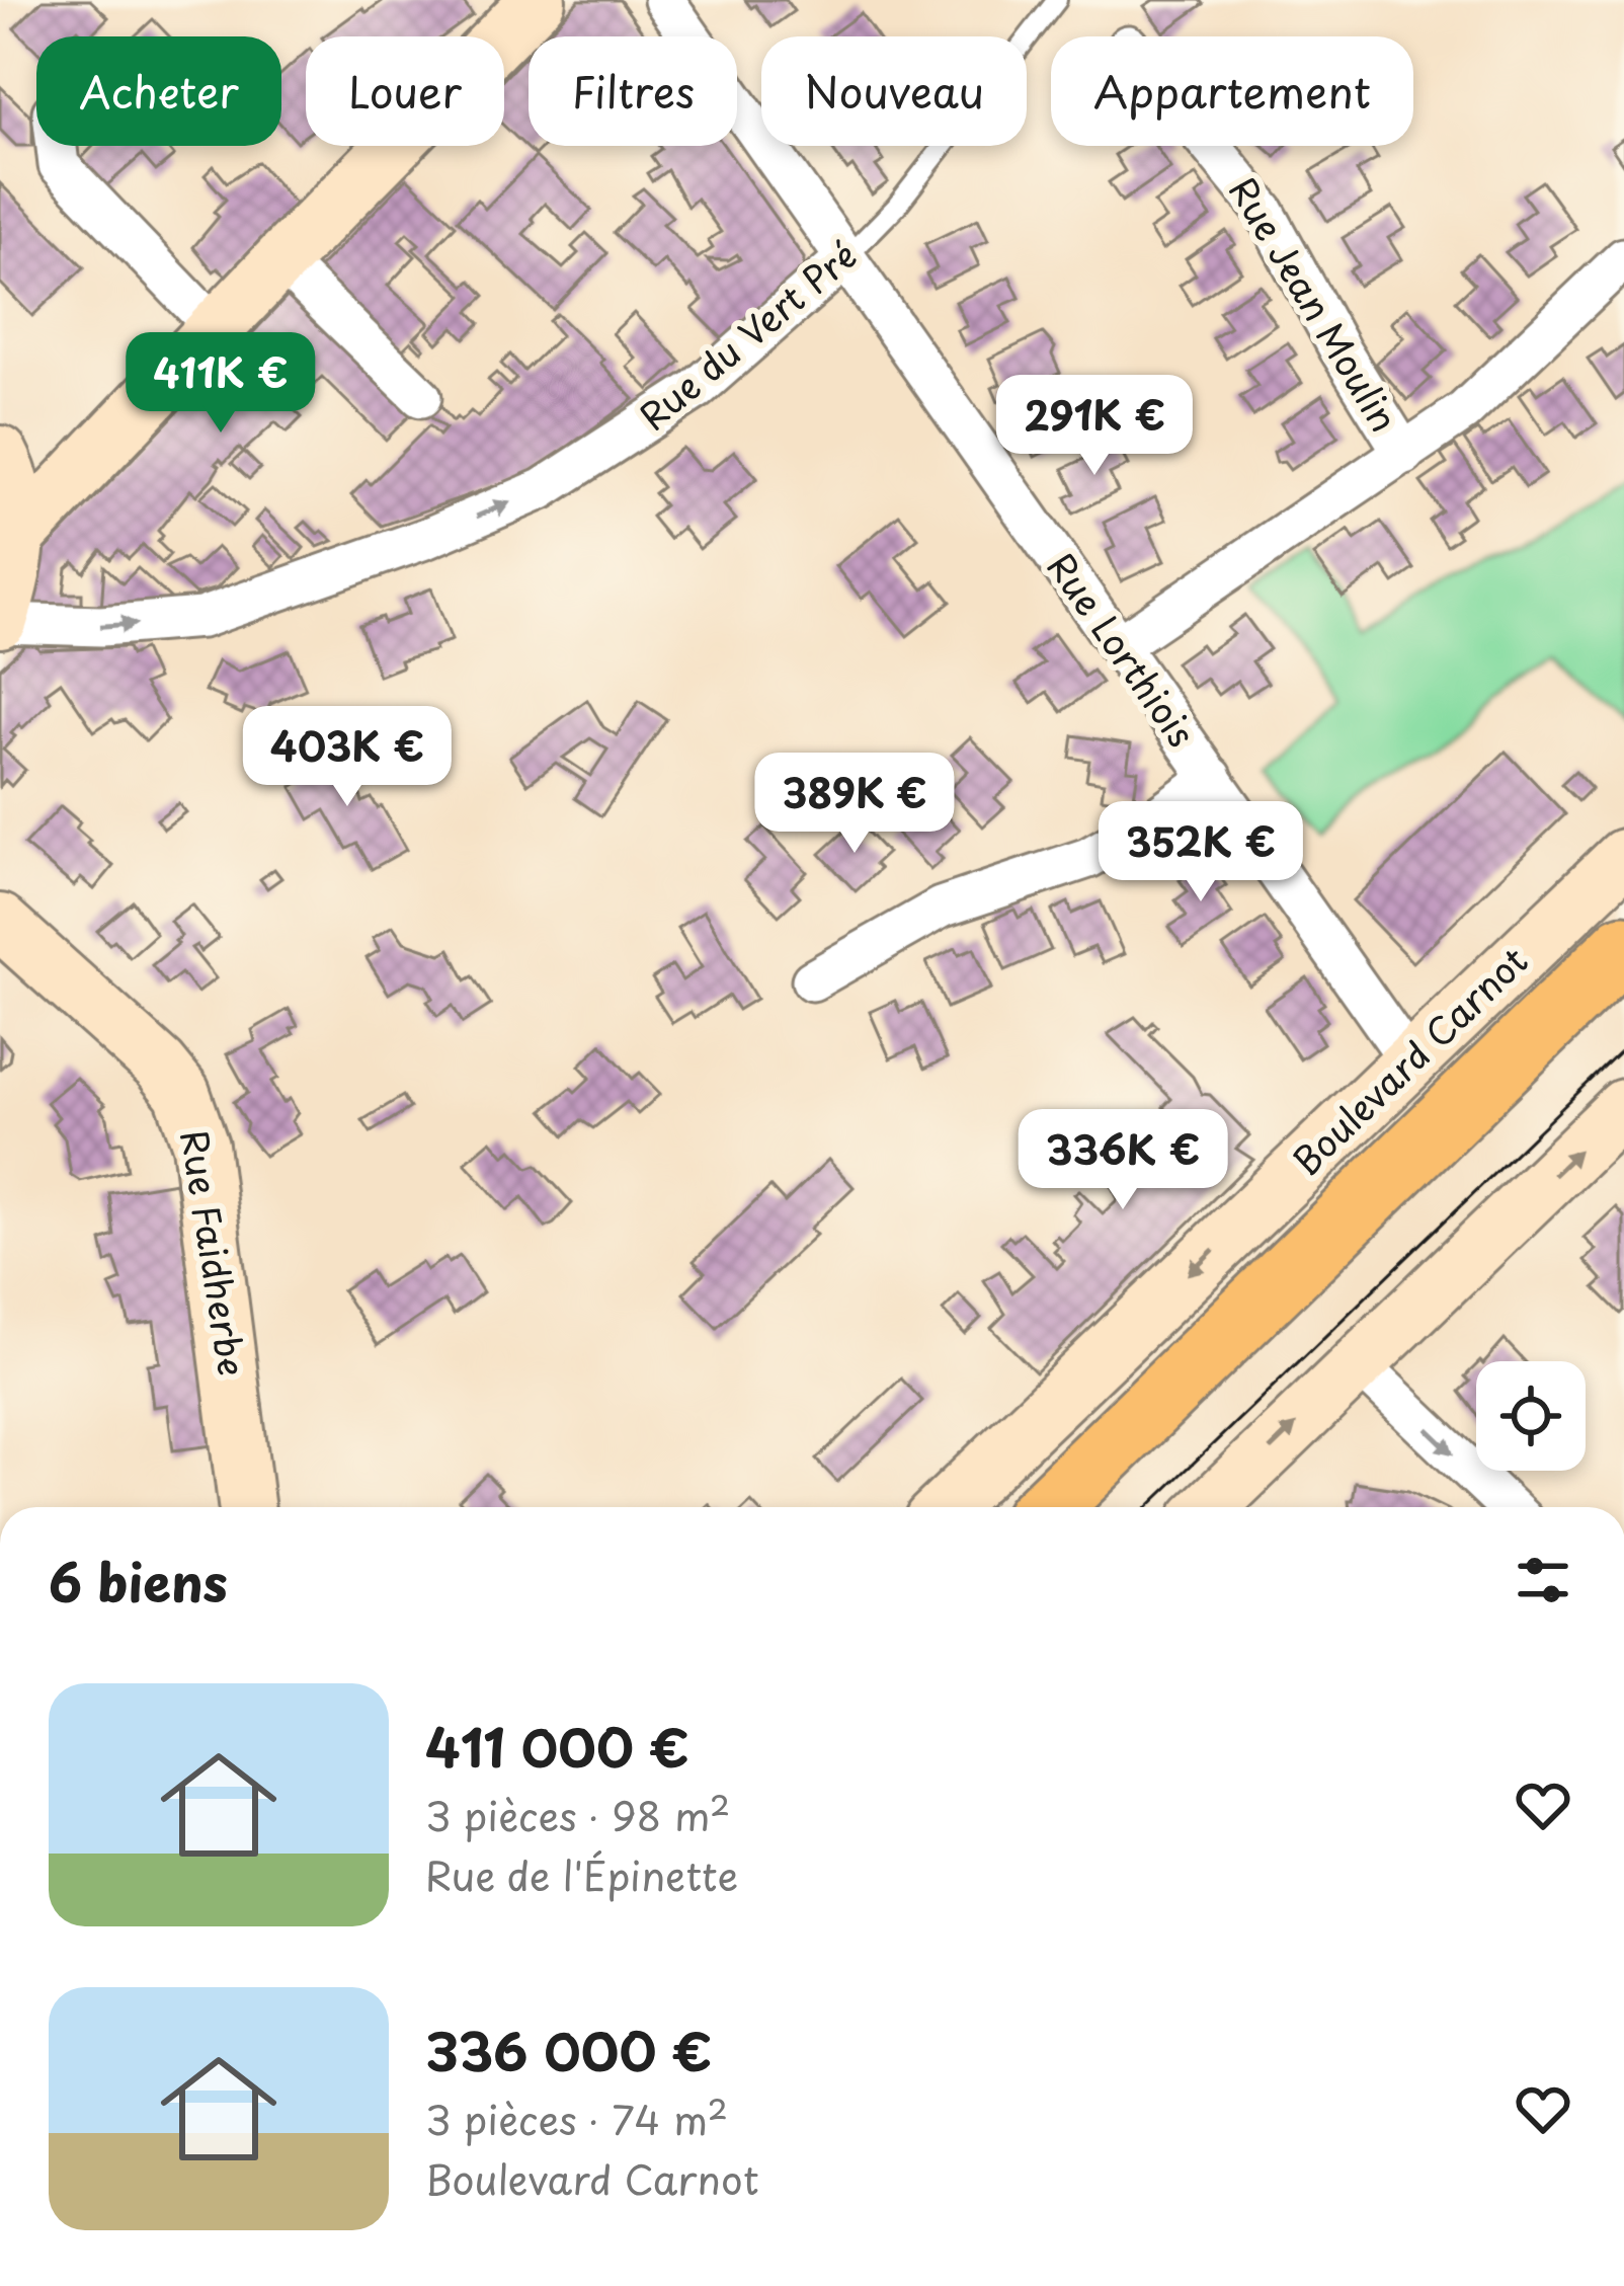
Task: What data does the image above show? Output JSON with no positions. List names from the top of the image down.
{
  "streets": {
    "main road": ["Boulevard Carnot"],
    "street": [
      "Rue Jean Moulin",
      "Rue du Vert Pré",
      "Rue Lorthiois",
      "Rue Faidherbe"
    ]
  },
  "crossings": [
    ["Rue du Vert Pré", "Rue Lorthiois"],
    ["Rue Lorthiois", "Boulevard Carnot"]
  ],
  "one_way": ["Rue du Vert Pré"],
  "page": {
    "chip": [
      "Acheter",
      "Louer",
      "Filtres",
      "Nouveau",
      "Appartement"
    ],
    "price": [
      "411K €",
      "291K €",
      "403K €",
      "389K €",
      "352K €",
      "336K €"
    ],
    "heading": "6 biens",
    "list": [
      {
        "name": "411 000 €",
        "note": "3 pièces · 98 m² · Rue de l'Épinette"
      },
      {
        "name": "336 000 €",
        "note": "3 pièces · 74 m² · Boulevard Carnot"
      }
    ]
  }
}
